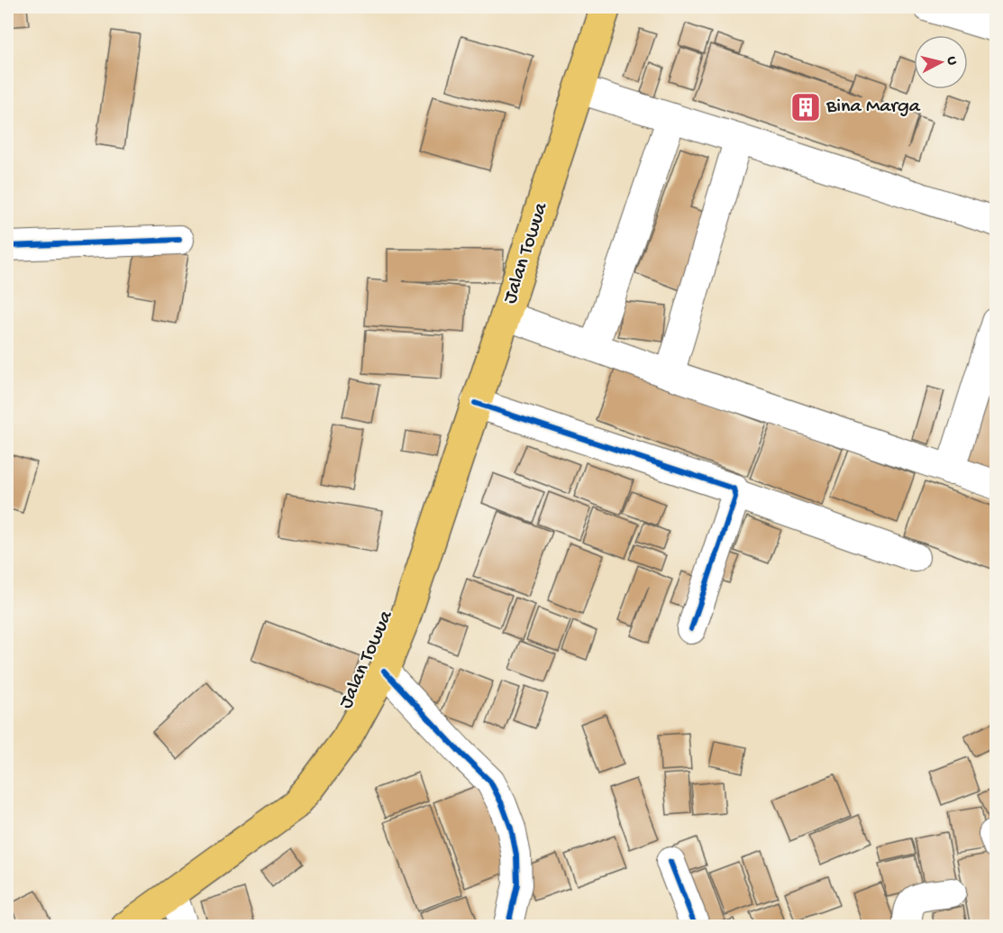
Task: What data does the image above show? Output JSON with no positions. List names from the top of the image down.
{
  "streets": {
    "main road": ["Jalan Towua"]
  },
  "places": {
    "building": ["Bina Marga"]
  },
  "north": "right"
}
